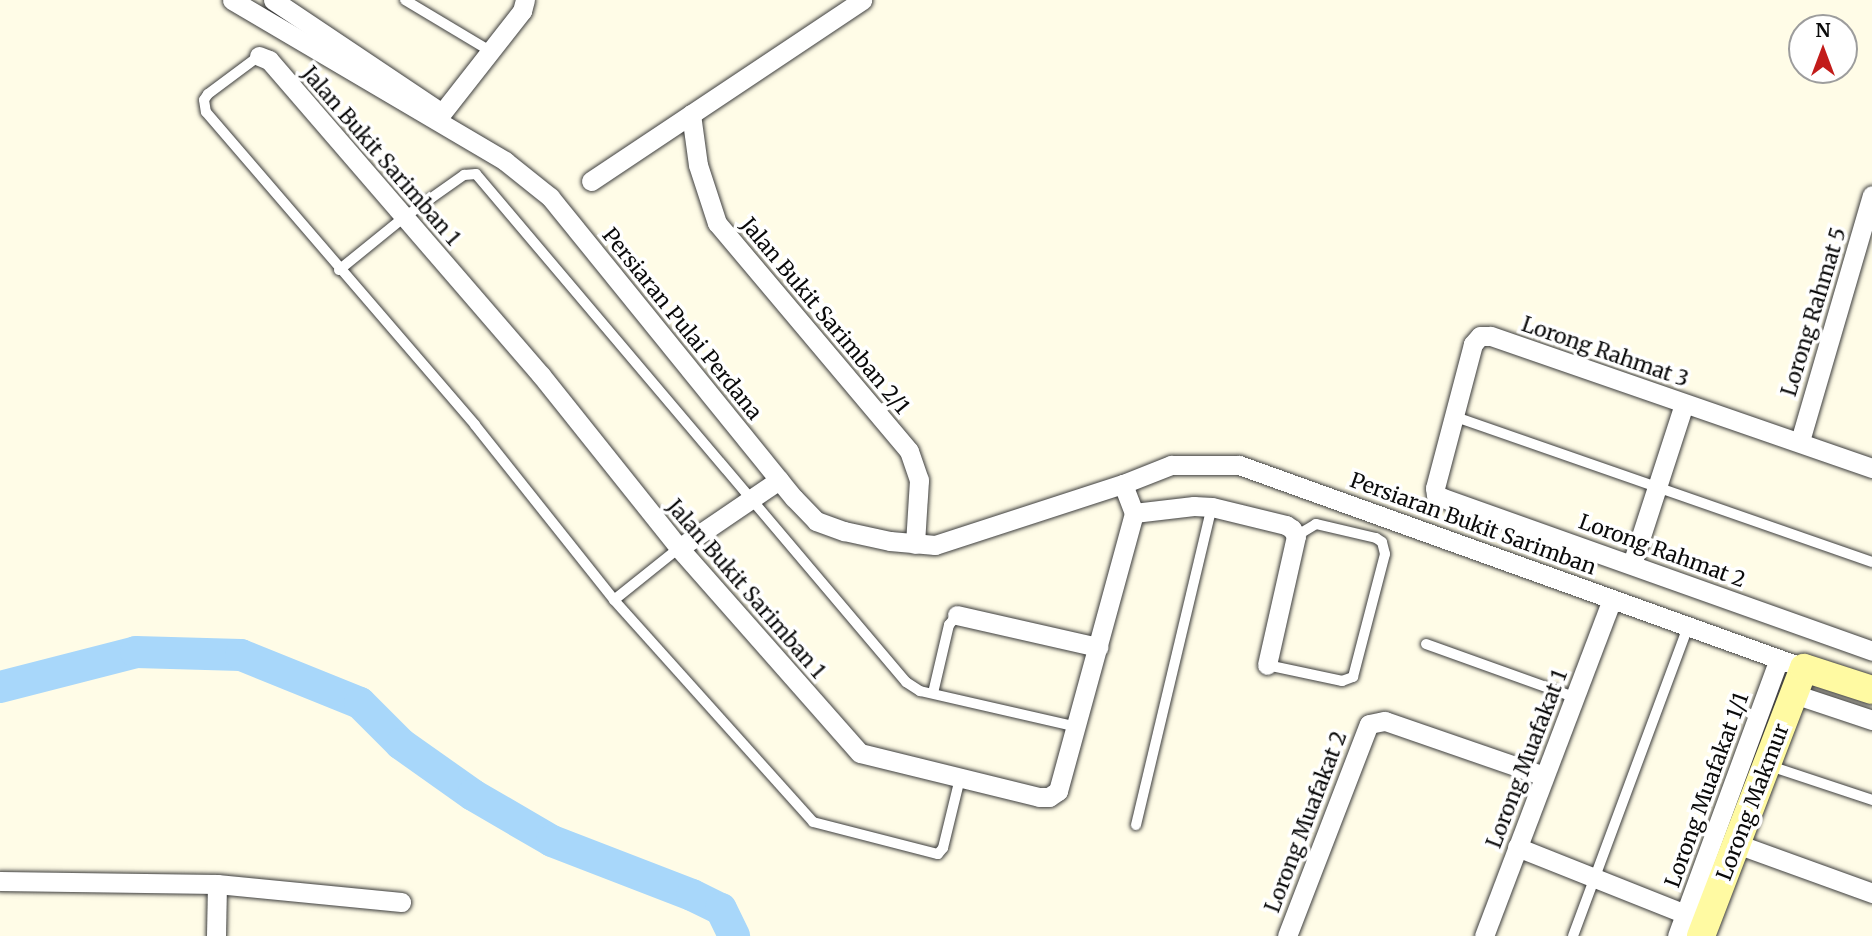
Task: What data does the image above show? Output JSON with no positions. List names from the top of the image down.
{
  "streets": {
    "main road": ["Lorong Makmur"],
    "street": [
      "Jalan Bukit Sarimban 1",
      "Lorong Rahmat 5",
      "Jalan Bukit Sarimban 2/1",
      "Persiaran Pulai Perdana",
      "Lorong Rahmat 3",
      "Persiaran Bukit Sarimban",
      "Lorong Rahmat 2",
      "Lorong Muafakat 1",
      "Lorong Muafakat 1/1",
      "Lorong Muafakat 2"
    ]
  },
  "crossings": [
    ["Lorong Rahmat 5", "Lorong Rahmat 3"],
    ["Jalan Bukit Sarimban 2/1", "Persiaran Pulai Perdana"],
    ["Persiaran Pulai Perdana", "Persiaran Bukit Sarimban"],
    ["Lorong Rahmat 3", "Lorong Rahmat 2"],
    ["Persiaran Bukit Sarimban", "Lorong Muafakat 1"],
    ["Persiaran Bukit Sarimban", "Lorong Muafakat 1/1"],
    ["Persiaran Bukit Sarimban", "Lorong Makmur"],
    ["Lorong Muafakat 1", "Lorong Muafakat 2"],
    ["Lorong Muafakat 1/1", "Lorong Makmur"]
  ],
  "north": "top"
}
